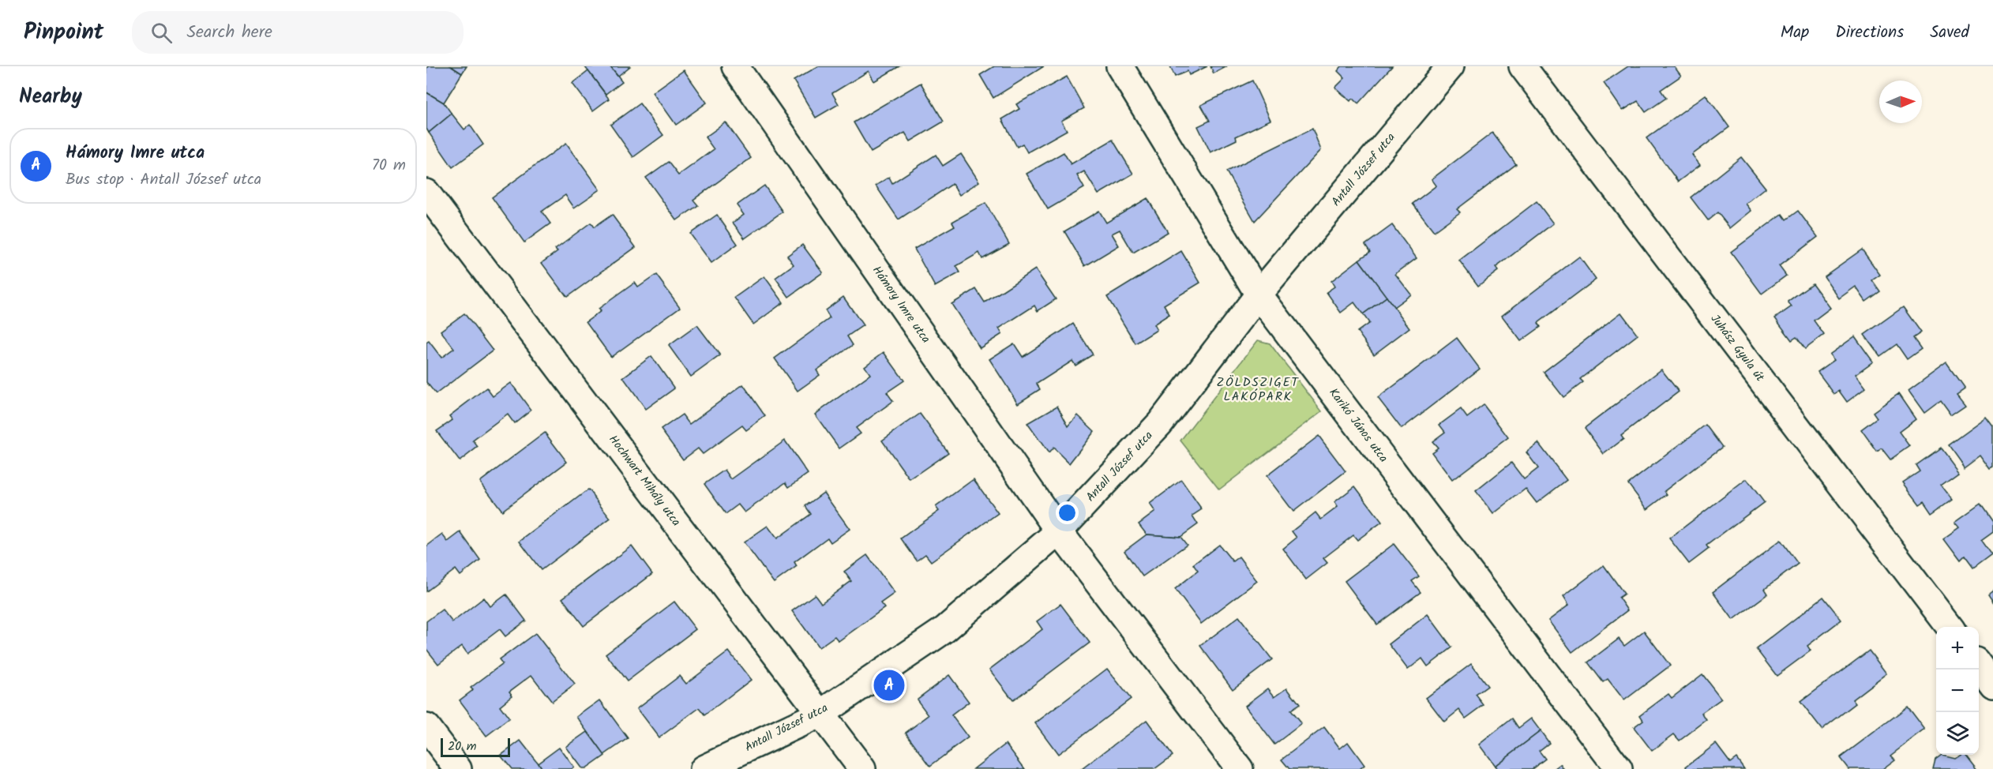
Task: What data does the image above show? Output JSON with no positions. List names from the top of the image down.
{
  "streets": {
    "street": [
      "Antall József utca",
      "Hámory Imre utca",
      "Juhász Gyula út",
      "Karikó János utca",
      "Hochwart Mihály utca"
    ]
  },
  "crossings": [
    ["Antall József utca", "Hámory Imre utca"],
    ["Antall József utca", "Karikó János utca"],
    ["Antall József utca", "Hochwart Mihály utca"]
  ],
  "districts": ["ZÖLDSZIGET LAKÓPARK"],
  "scale_bar": "20 m",
  "north": "right",
  "page": {
    "header": "Pinpoint",
    "search": "Search here",
    "nav": ["Map", "Directions", "Saved"],
    "heading": "Nearby",
    "list": [
      {
        "mark": "A",
        "name": "Hámory Imre utca",
        "note": "Bus stop · Antall József utca",
        "value": "70 m"
      }
    ],
    "map_buttons": ["+", "−"],
    "pins": "A",
    "scale": "20 m"
  }
}
